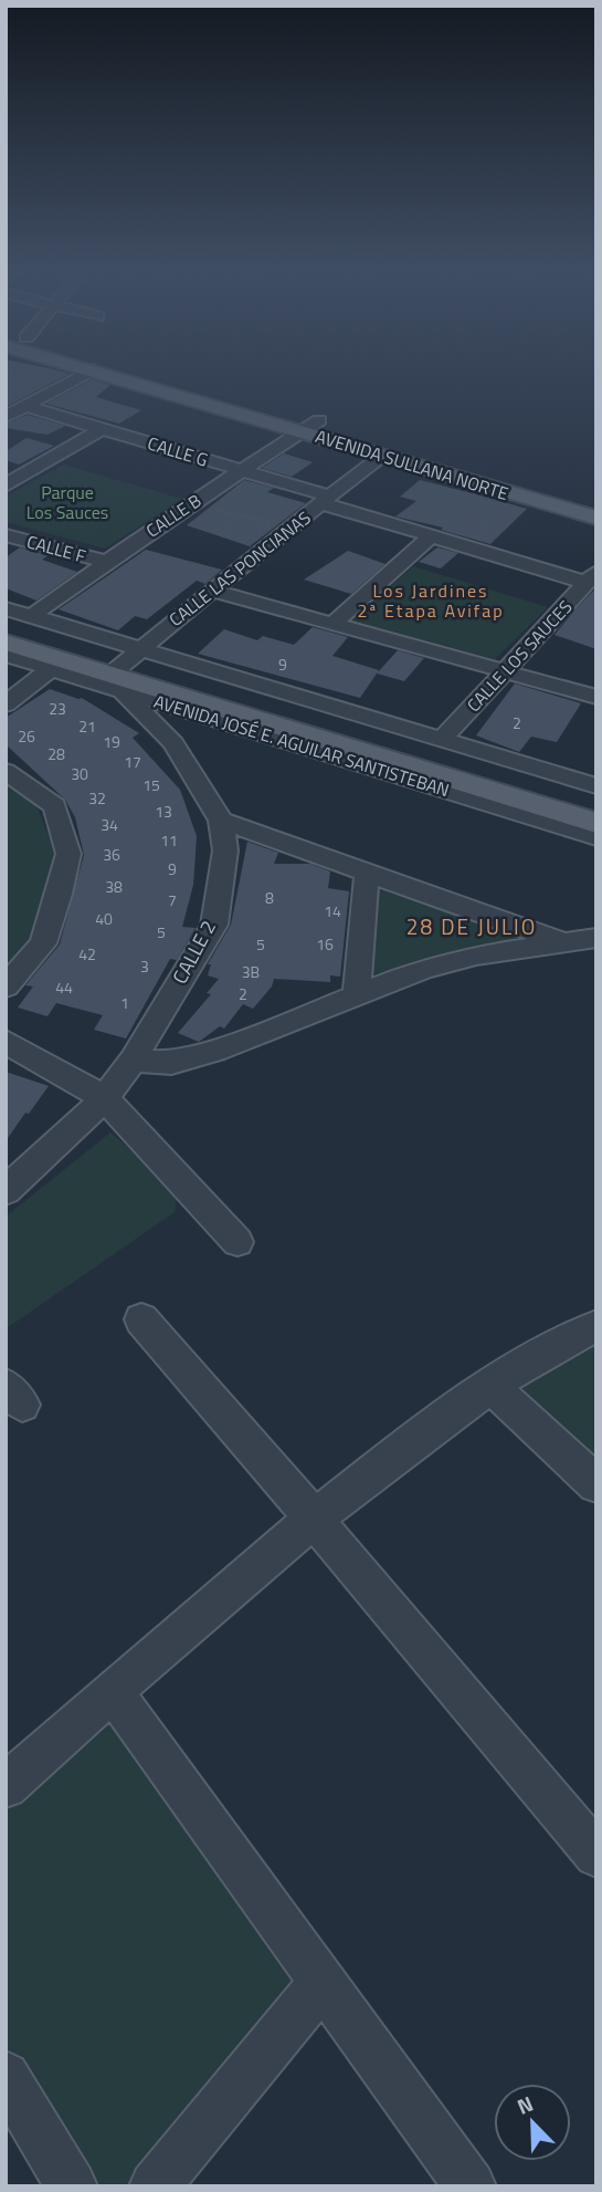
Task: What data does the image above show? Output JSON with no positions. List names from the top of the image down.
{
  "streets": {
    "main road": ["AVENIDA SULLANA NORTE", "AVENIDA JOSÉ E. AGUILAR SANTISTEBAN"],
    "street": [
      "CALLE G",
      "CALLE B",
      "CALLE F",
      "CALLE LAS PONCIANAS",
      "CALLE LOS SAUCES",
      "CALLE 2"
    ]
  },
  "crossings": [
    ["CALLE G", "CALLE B"],
    ["CALLE G", "CALLE LAS PONCIANAS"],
    ["AVENIDA SULLANA NORTE", "CALLE B"],
    ["AVENIDA SULLANA NORTE", "CALLE LAS PONCIANAS"],
    ["CALLE B", "CALLE F"],
    ["CALLE B", "AVENIDA JOSÉ E. AGUILAR SANTISTEBAN"],
    ["CALLE LAS PONCIANAS", "AVENIDA JOSÉ E. AGUILAR SANTISTEBAN"],
    ["CALLE LAS PONCIANAS", "CALLE 2"],
    ["CALLE LOS SAUCES", "AVENIDA JOSÉ E. AGUILAR SANTISTEBAN"],
    ["AVENIDA JOSÉ E. AGUILAR SANTISTEBAN", "CALLE 2"]
  ],
  "districts": ["Los Jardines 2ª Etapa Avifap", "28 DE JULIO"],
  "parks": ["Parque Los Sauces"],
  "house_numbers": [
    "9",
    "23",
    "2",
    "21",
    "26",
    "19",
    "28",
    "17",
    "30",
    "15",
    "32",
    "13",
    "34",
    "11",
    "36",
    "9",
    "38",
    "8",
    "7",
    "14",
    "40",
    "5",
    "5",
    "16",
    "42",
    "3",
    "3B",
    "44",
    "2",
    "1"
  ],
  "north": "top left"
}
